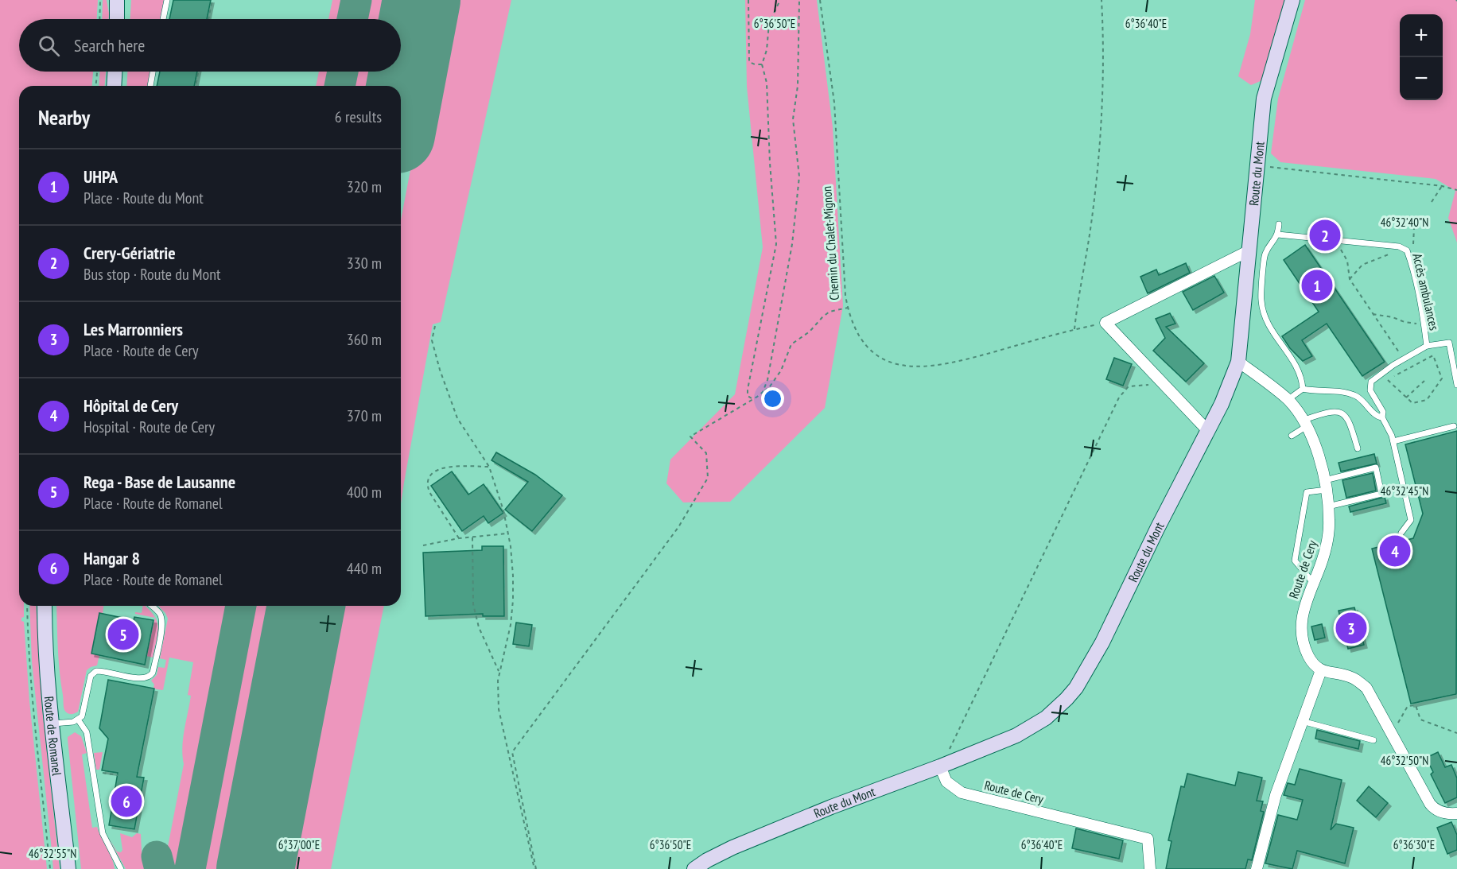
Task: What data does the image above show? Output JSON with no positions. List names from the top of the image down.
{
  "streets": {
    "main road": ["Route du Mont", "Route de Romanel"],
    "street": ["Route de Cery"],
    "lane": ["Accès ambulances"],
    "path": ["Chemin du Chalet-Mignon"]
  },
  "crossings": [
    ["Route du Mont", "Route de Cery"]
  ],
  "page": {
    "map_buttons": ["+", "−"],
    "search": "Search here",
    "heading": ["Nearby", "6 results"],
    "list": [
      {
        "mark": "1",
        "name": "UHPA",
        "note": "Place · Route du Mont",
        "value": "320 m"
      },
      {
        "mark": "2",
        "name": "Crery-Gériatrie",
        "note": "Bus stop · Route du Mont",
        "value": "330 m"
      },
      {
        "mark": "3",
        "name": "Les Marronniers",
        "note": "Place · Route de Cery",
        "value": "360 m"
      },
      {
        "mark": "4",
        "name": "Hôpital de Cery",
        "note": "Hospital · Route de Cery",
        "value": "370 m"
      },
      {
        "mark": "5",
        "name": "Rega - Base de Lausanne",
        "note": "Place · Route de Romanel",
        "value": "400 m"
      },
      {
        "mark": "6",
        "name": "Hangar 8",
        "note": "Place · Route de Romanel",
        "value": "440 m"
      }
    ],
    "pins": [
      "2",
      "1",
      "4",
      "3",
      "5",
      "6"
    ]
  },
  "coordinates": [
    "6°36'50\"E",
    "6°36'40\"E",
    "46°32'40\"N",
    "46°32'45\"N",
    "46°32'50\"N",
    "6°37'00\"E",
    "6°36'30\"E",
    "46°32'55\"N"
  ]
}
